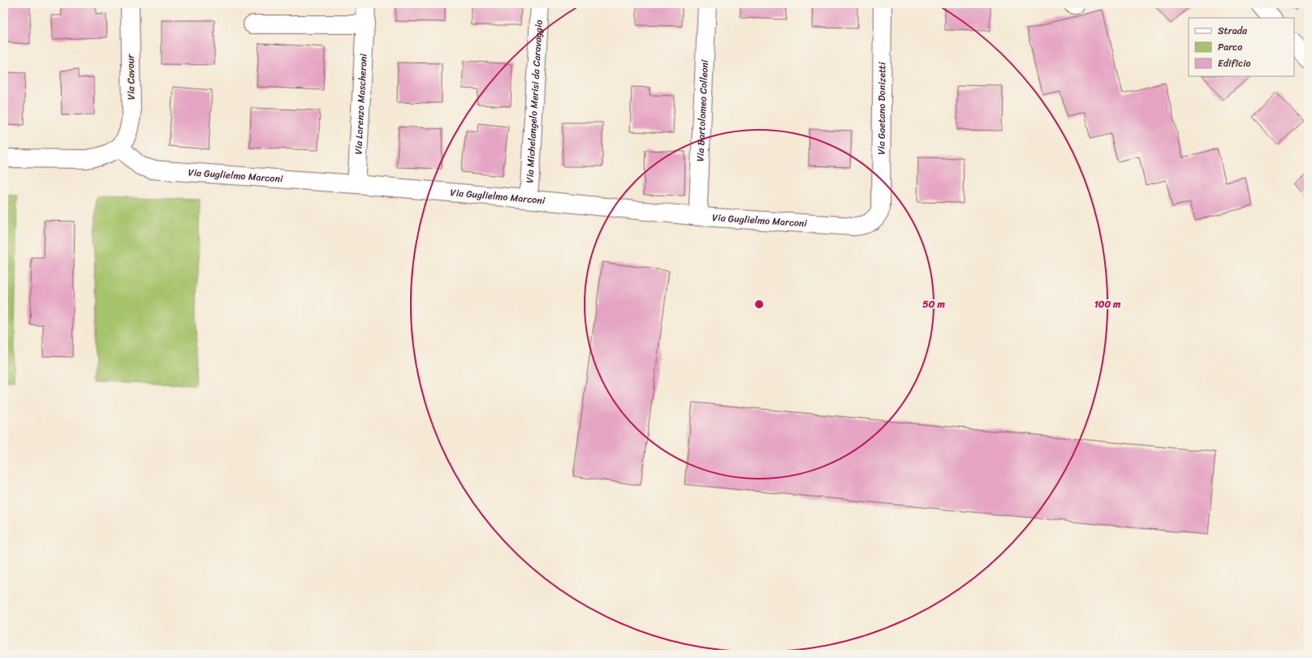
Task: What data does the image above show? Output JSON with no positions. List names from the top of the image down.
{
  "streets": {
    "street": [
      "Via Cavour",
      "Via Michelangelo Merisi da Caravaggio",
      "Via Lorenzo Mascheroni",
      "Via Gaetano Donizetti",
      "Via Bartolomeo Colleoni",
      "Via Guglielmo Marconi"
    ]
  },
  "crossings": [
    ["Via Cavour", "Via Guglielmo Marconi"],
    ["Via Michelangelo Merisi da Caravaggio", "Via Guglielmo Marconi"],
    ["Via Lorenzo Mascheroni", "Via Guglielmo Marconi"],
    ["Via Gaetano Donizetti", "Via Guglielmo Marconi"],
    ["Via Bartolomeo Colleoni", "Via Guglielmo Marconi"]
  ],
  "legend": ["Strada", "Parco", "Edificio"],
  "rings": ["50 m", "100 m"]
}
